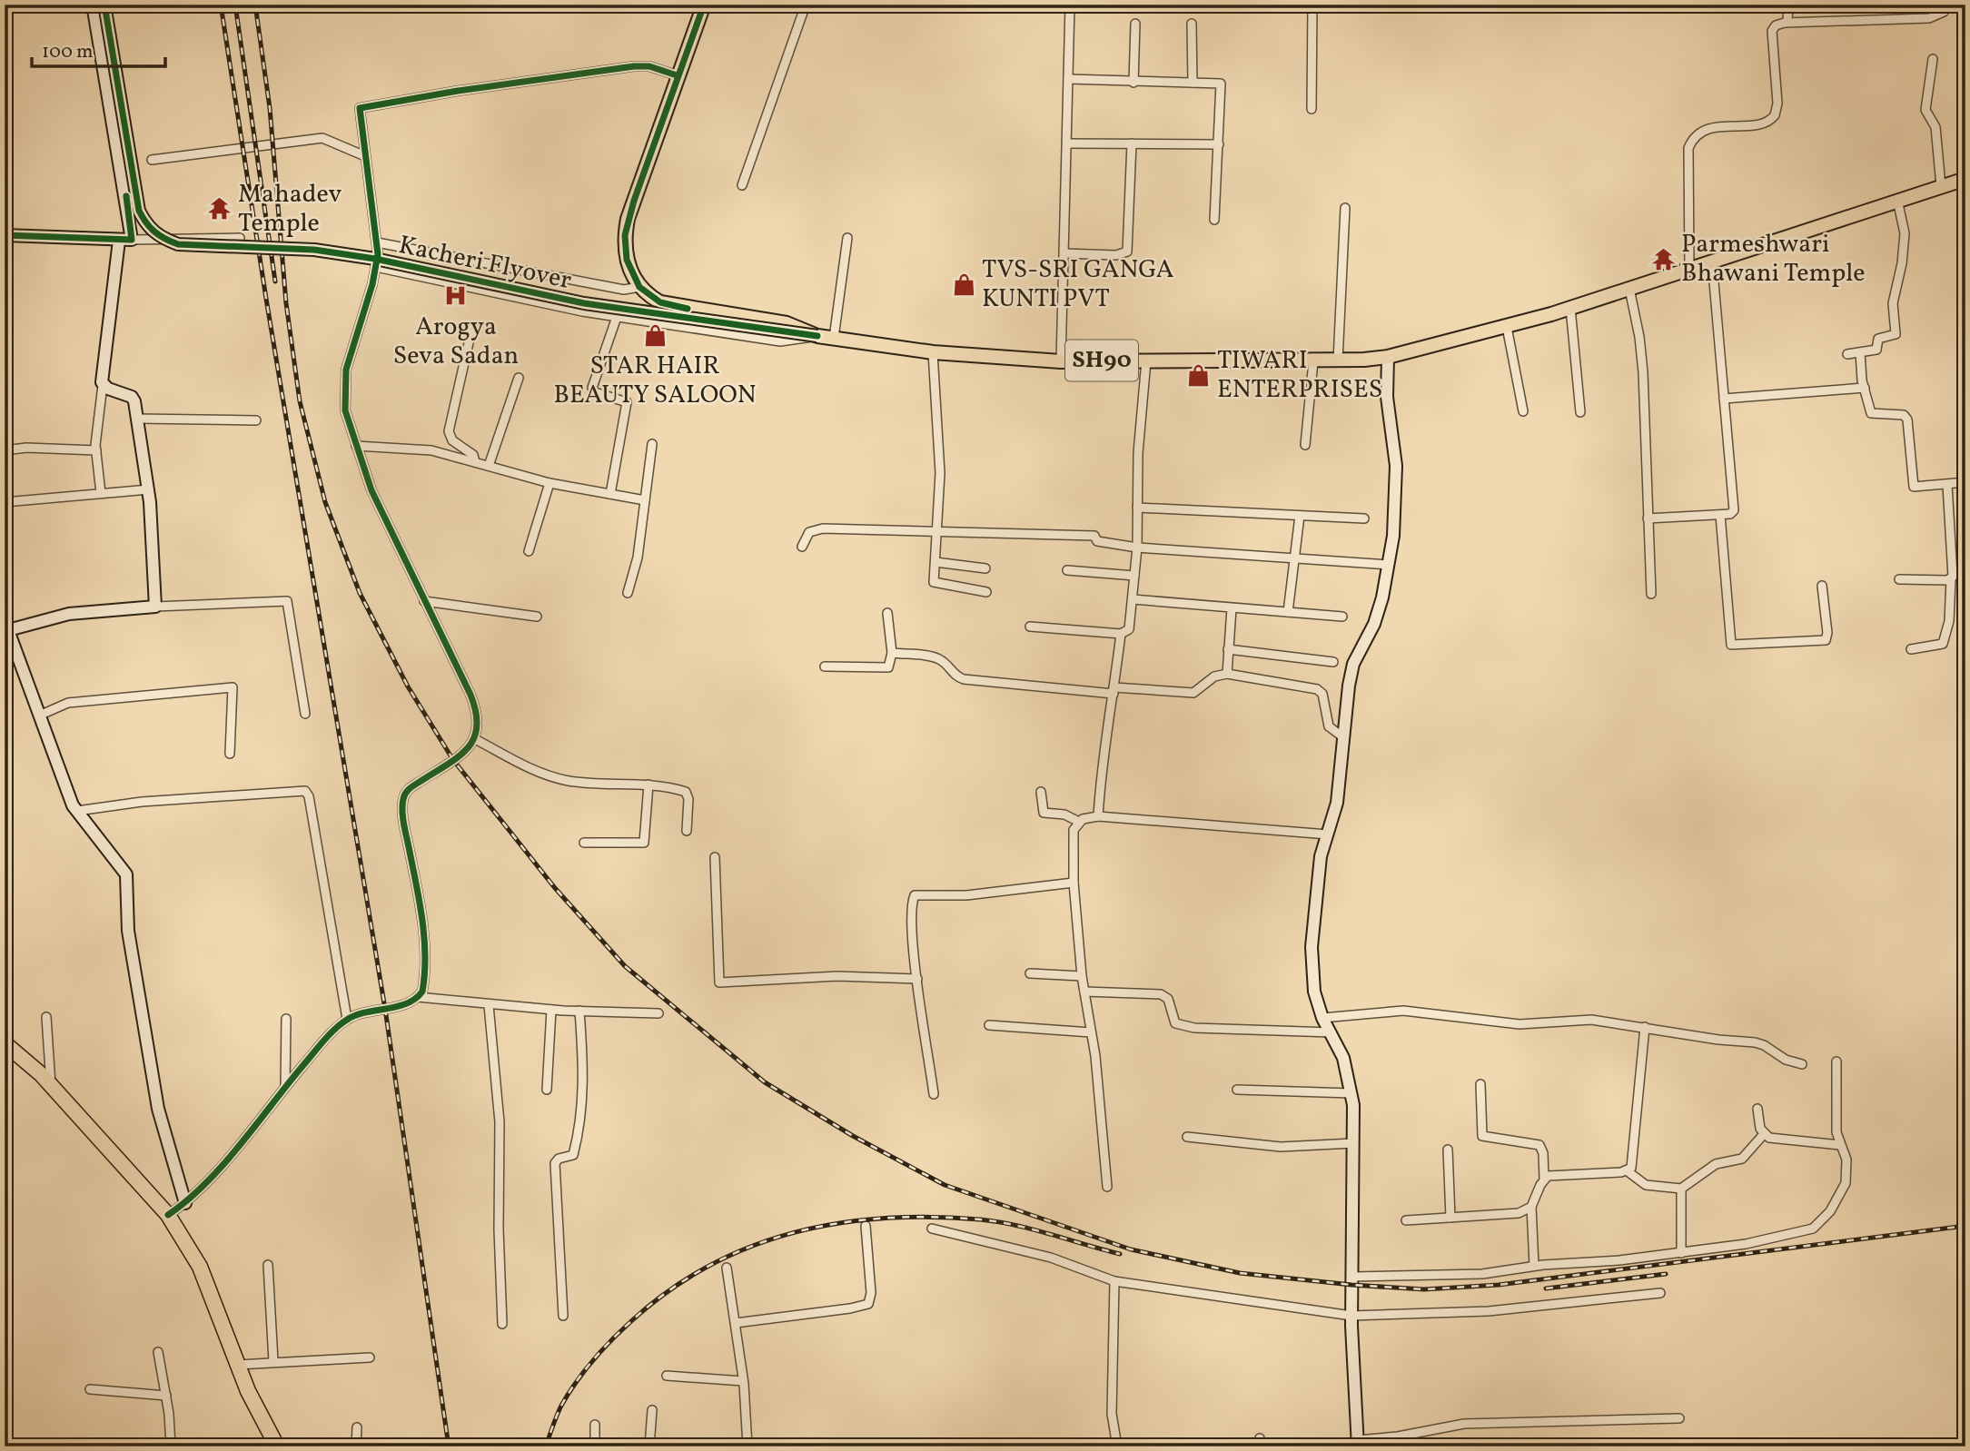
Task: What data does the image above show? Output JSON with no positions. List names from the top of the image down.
{
  "streets": {
    "main road": ["SH90"],
    "street": ["Kacheri Flyover"]
  },
  "crossings": [
    ["Kacheri Flyover", "SH90"]
  ],
  "places": {
    "temple": ["Mahadev Temple", "Parmeshwari Bhawani Temple"],
    "shop": ["TVS-SRI GANGA KUNTI PVT", "STAR HAIR BEAUTY SALOON", "TIWARI ENTERPRISES"],
    "hospital": ["Arogya Seva Sadan"]
  },
  "scale_bar": "100 m"
}
